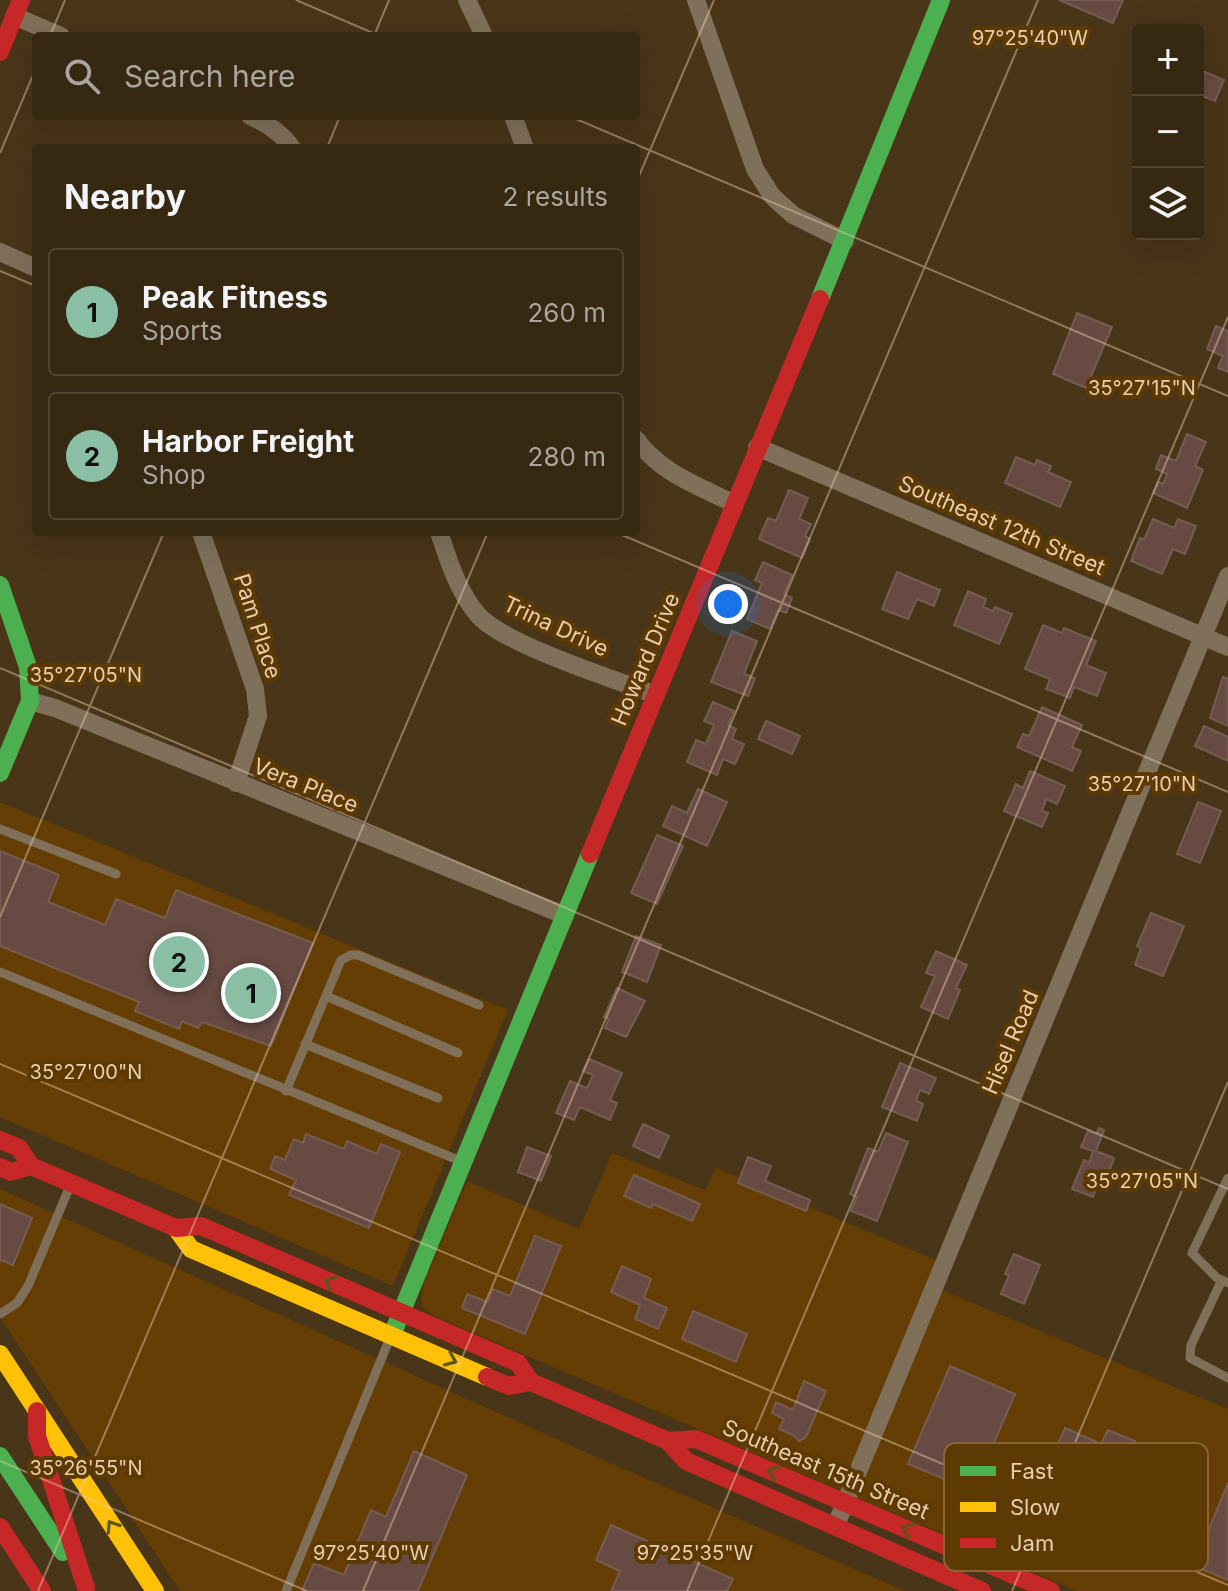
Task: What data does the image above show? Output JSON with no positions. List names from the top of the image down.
{
  "streets": {
    "main road": ["Howard Drive", "Southeast 15th Street"],
    "street": [
      "Southeast 12th Street",
      "Pam Place",
      "Trina Drive",
      "Vera Place",
      "Hisel Road"
    ]
  },
  "crossings": [
    ["Southeast 12th Street", "Howard Drive"],
    ["Southeast 12th Street", "Hisel Road"],
    ["Pam Place", "Vera Place"],
    ["Trina Drive", "Howard Drive"],
    ["Howard Drive", "Vera Place"],
    ["Howard Drive", "Southeast 15th Street"],
    ["Hisel Road", "Southeast 15th Street"]
  ],
  "legend": ["Fast", "Slow", "Jam"],
  "page": {
    "map_buttons": ["+", "−"],
    "search": "Search here",
    "heading": ["Nearby", "2 results"],
    "list": [
      {
        "mark": "1",
        "name": "Peak Fitness",
        "note": "Sports",
        "value": "260 m"
      },
      {
        "mark": "2",
        "name": "Harbor Freight",
        "note": "Shop",
        "value": "280 m"
      }
    ],
    "pins": ["2", "1"]
  },
  "coordinates": [
    "97°25'40\"W",
    "35°27'15\"N",
    "35°27'05\"N",
    "35°27'10\"N",
    "35°27'00\"N",
    "35°26'55\"N",
    "97°25'35\"W"
  ]
}
